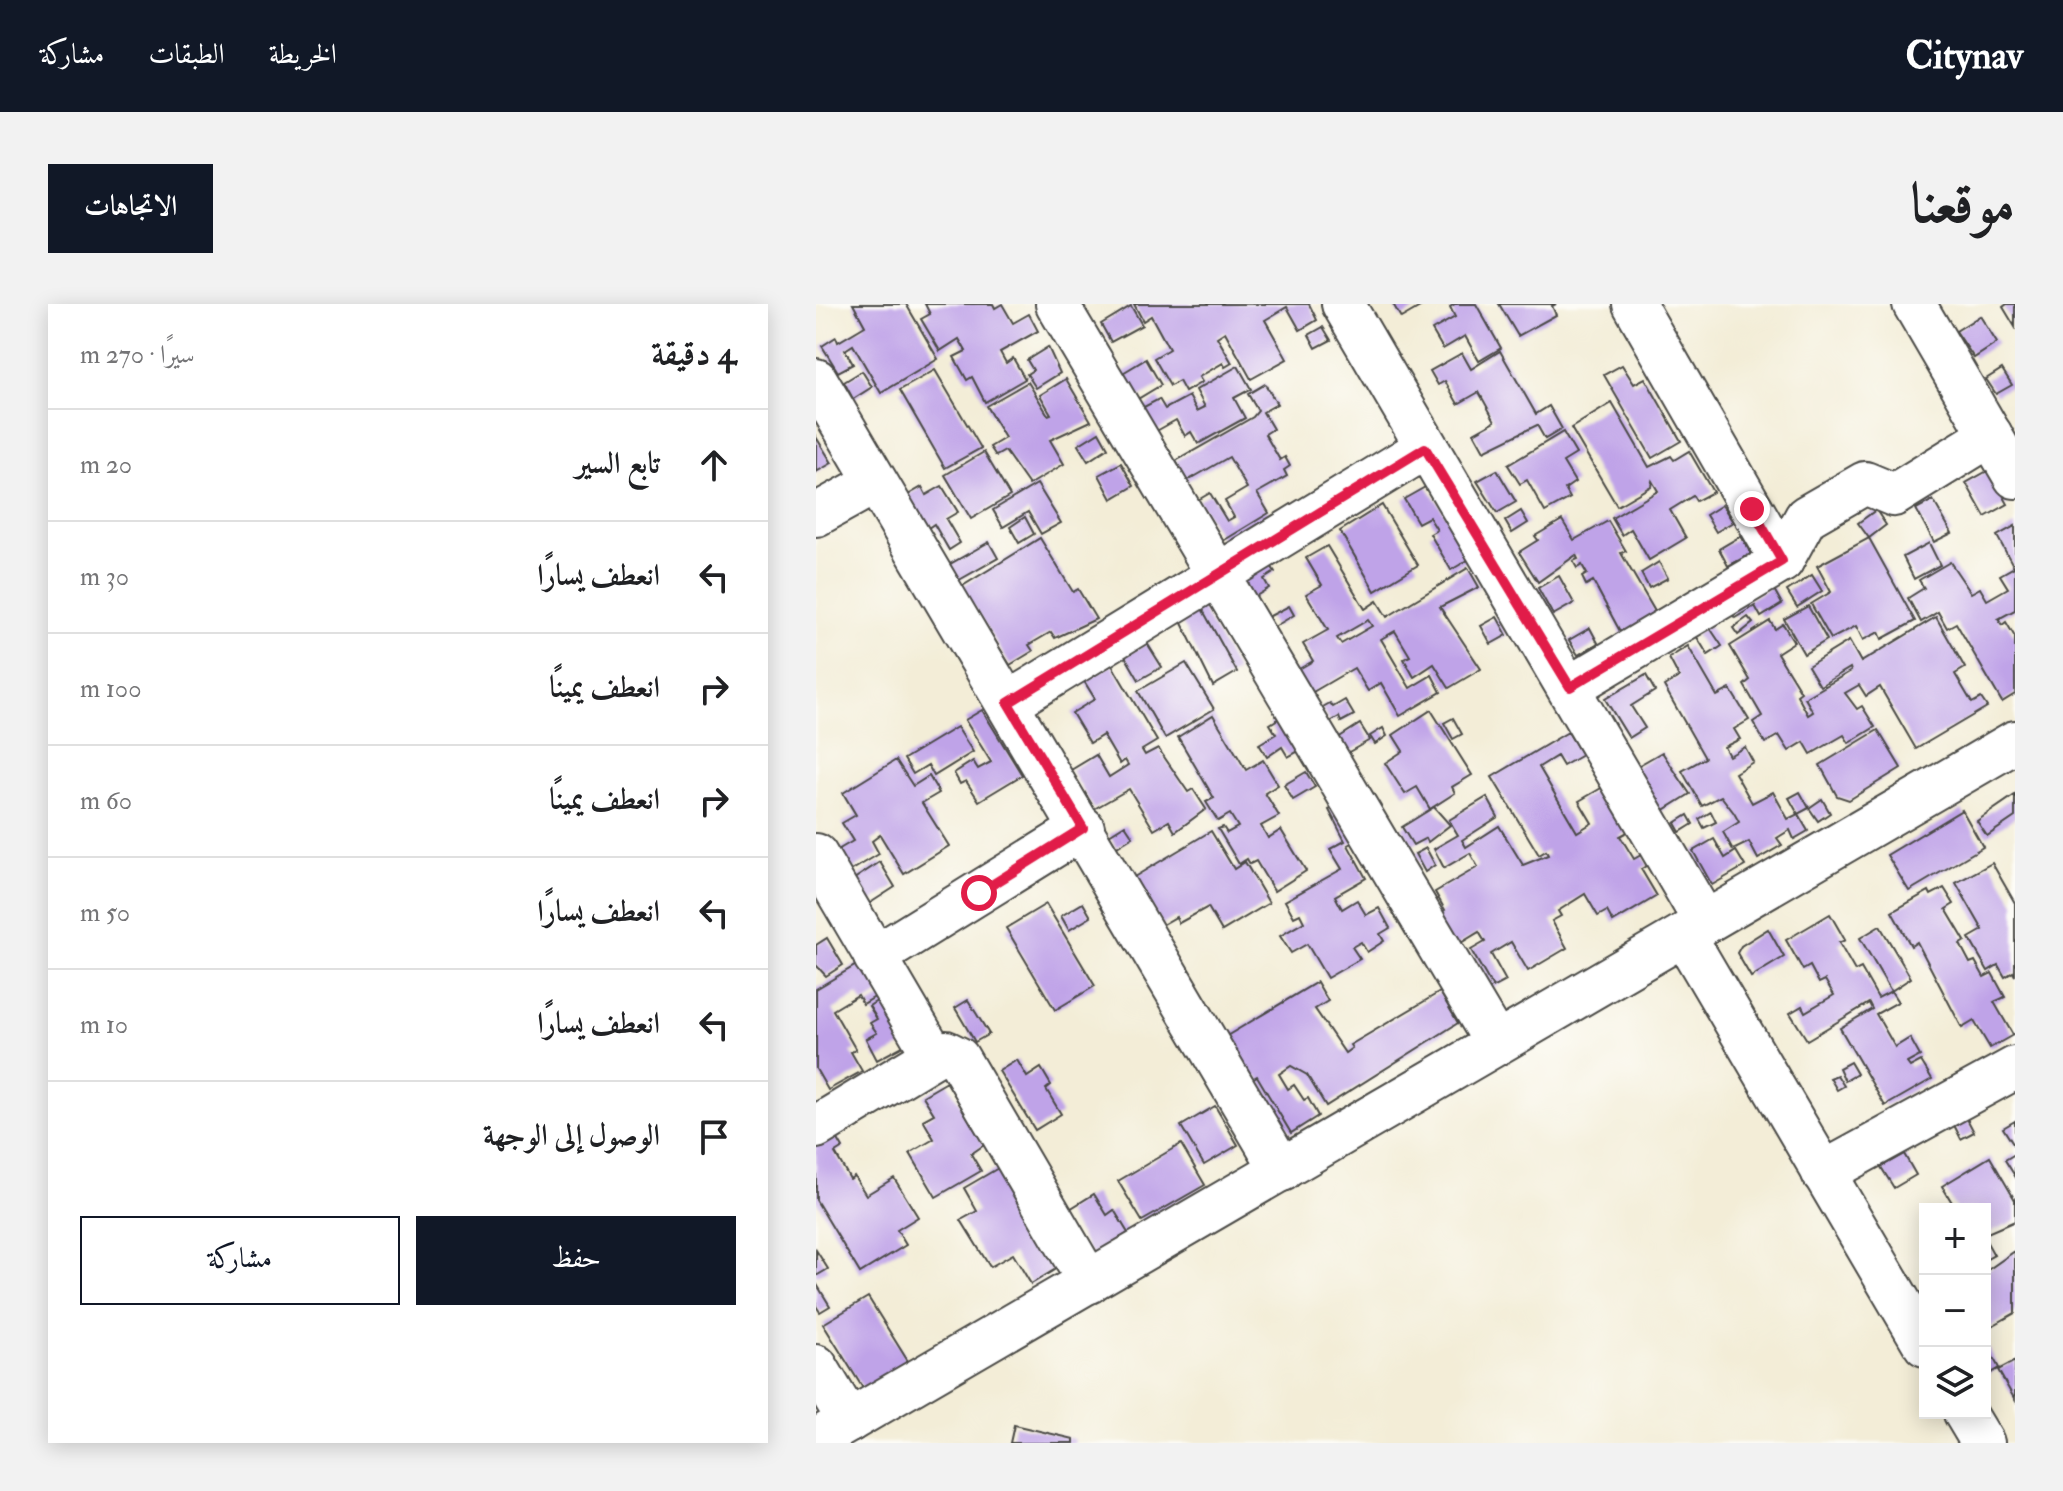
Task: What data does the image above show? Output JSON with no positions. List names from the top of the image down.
{
  "page": {
    "header": "Citynav",
    "nav": ["الخريطة", "الطبقات", "مشاركة"],
    "title": "موقعنا",
    "buttons": [
      "الاتجاهات",
      ["حفظ", "مشاركة"]
    ],
    "heading": ["4 دقيقة", "سيرًا · 270 m"],
    "list": [
      ["تابع السير", "20 m"],
      ["انعطف يسارًا", "30 m"],
      ["انعطف يمينًا", "100 m"],
      ["انعطف يمينًا", "60 m"],
      ["انعطف يسارًا", "50 m"],
      ["انعطف يسارًا", "10 m"],
      "الوصول إلى الوجهة"
    ],
    "map_buttons": ["+", "−"]
  }
}
